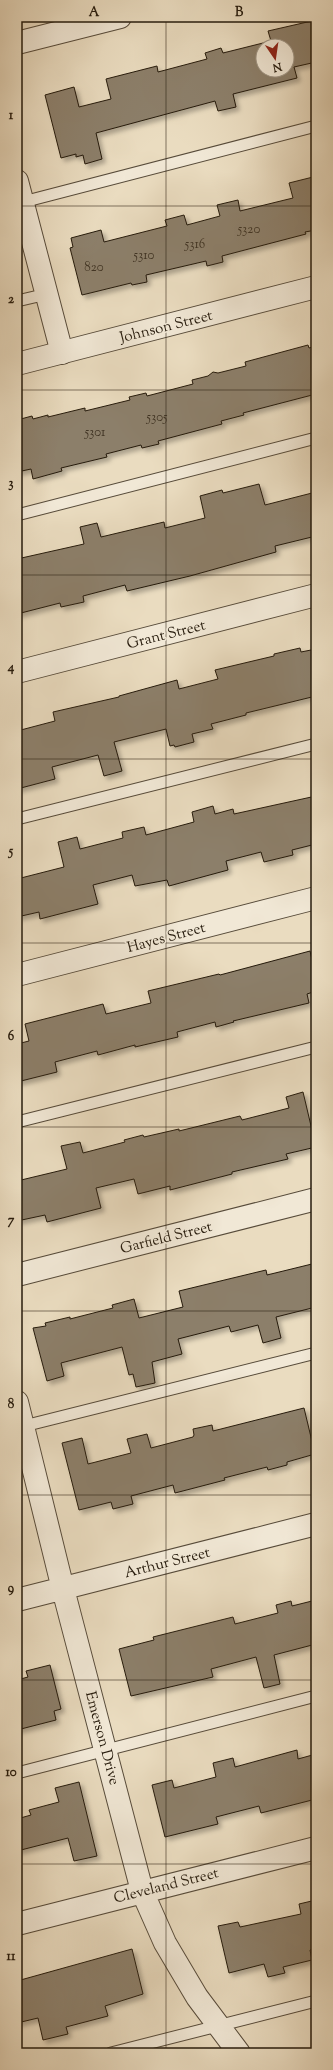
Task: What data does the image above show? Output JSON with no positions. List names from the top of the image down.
{
  "streets": {
    "street": [
      "Johnson Street",
      "Grant Street",
      "Hayes Street",
      "Garfield Street",
      "Arthur Street",
      "Emerson Drive",
      "Cleveland Street"
    ]
  },
  "crossings": [
    ["Arthur Street", "Emerson Drive"],
    ["Emerson Drive", "Cleveland Street"]
  ],
  "house_numbers": [
    "5320",
    "5316",
    "5310",
    "820",
    "5305",
    "5301"
  ],
  "north": "bottom",
  "grid": {
    "columns": ["A", "B"],
    "rows": [
      "1",
      "2",
      "3",
      "4",
      "5",
      "6",
      "7",
      "8",
      "9",
      "10",
      "11"
    ]
  }
}
